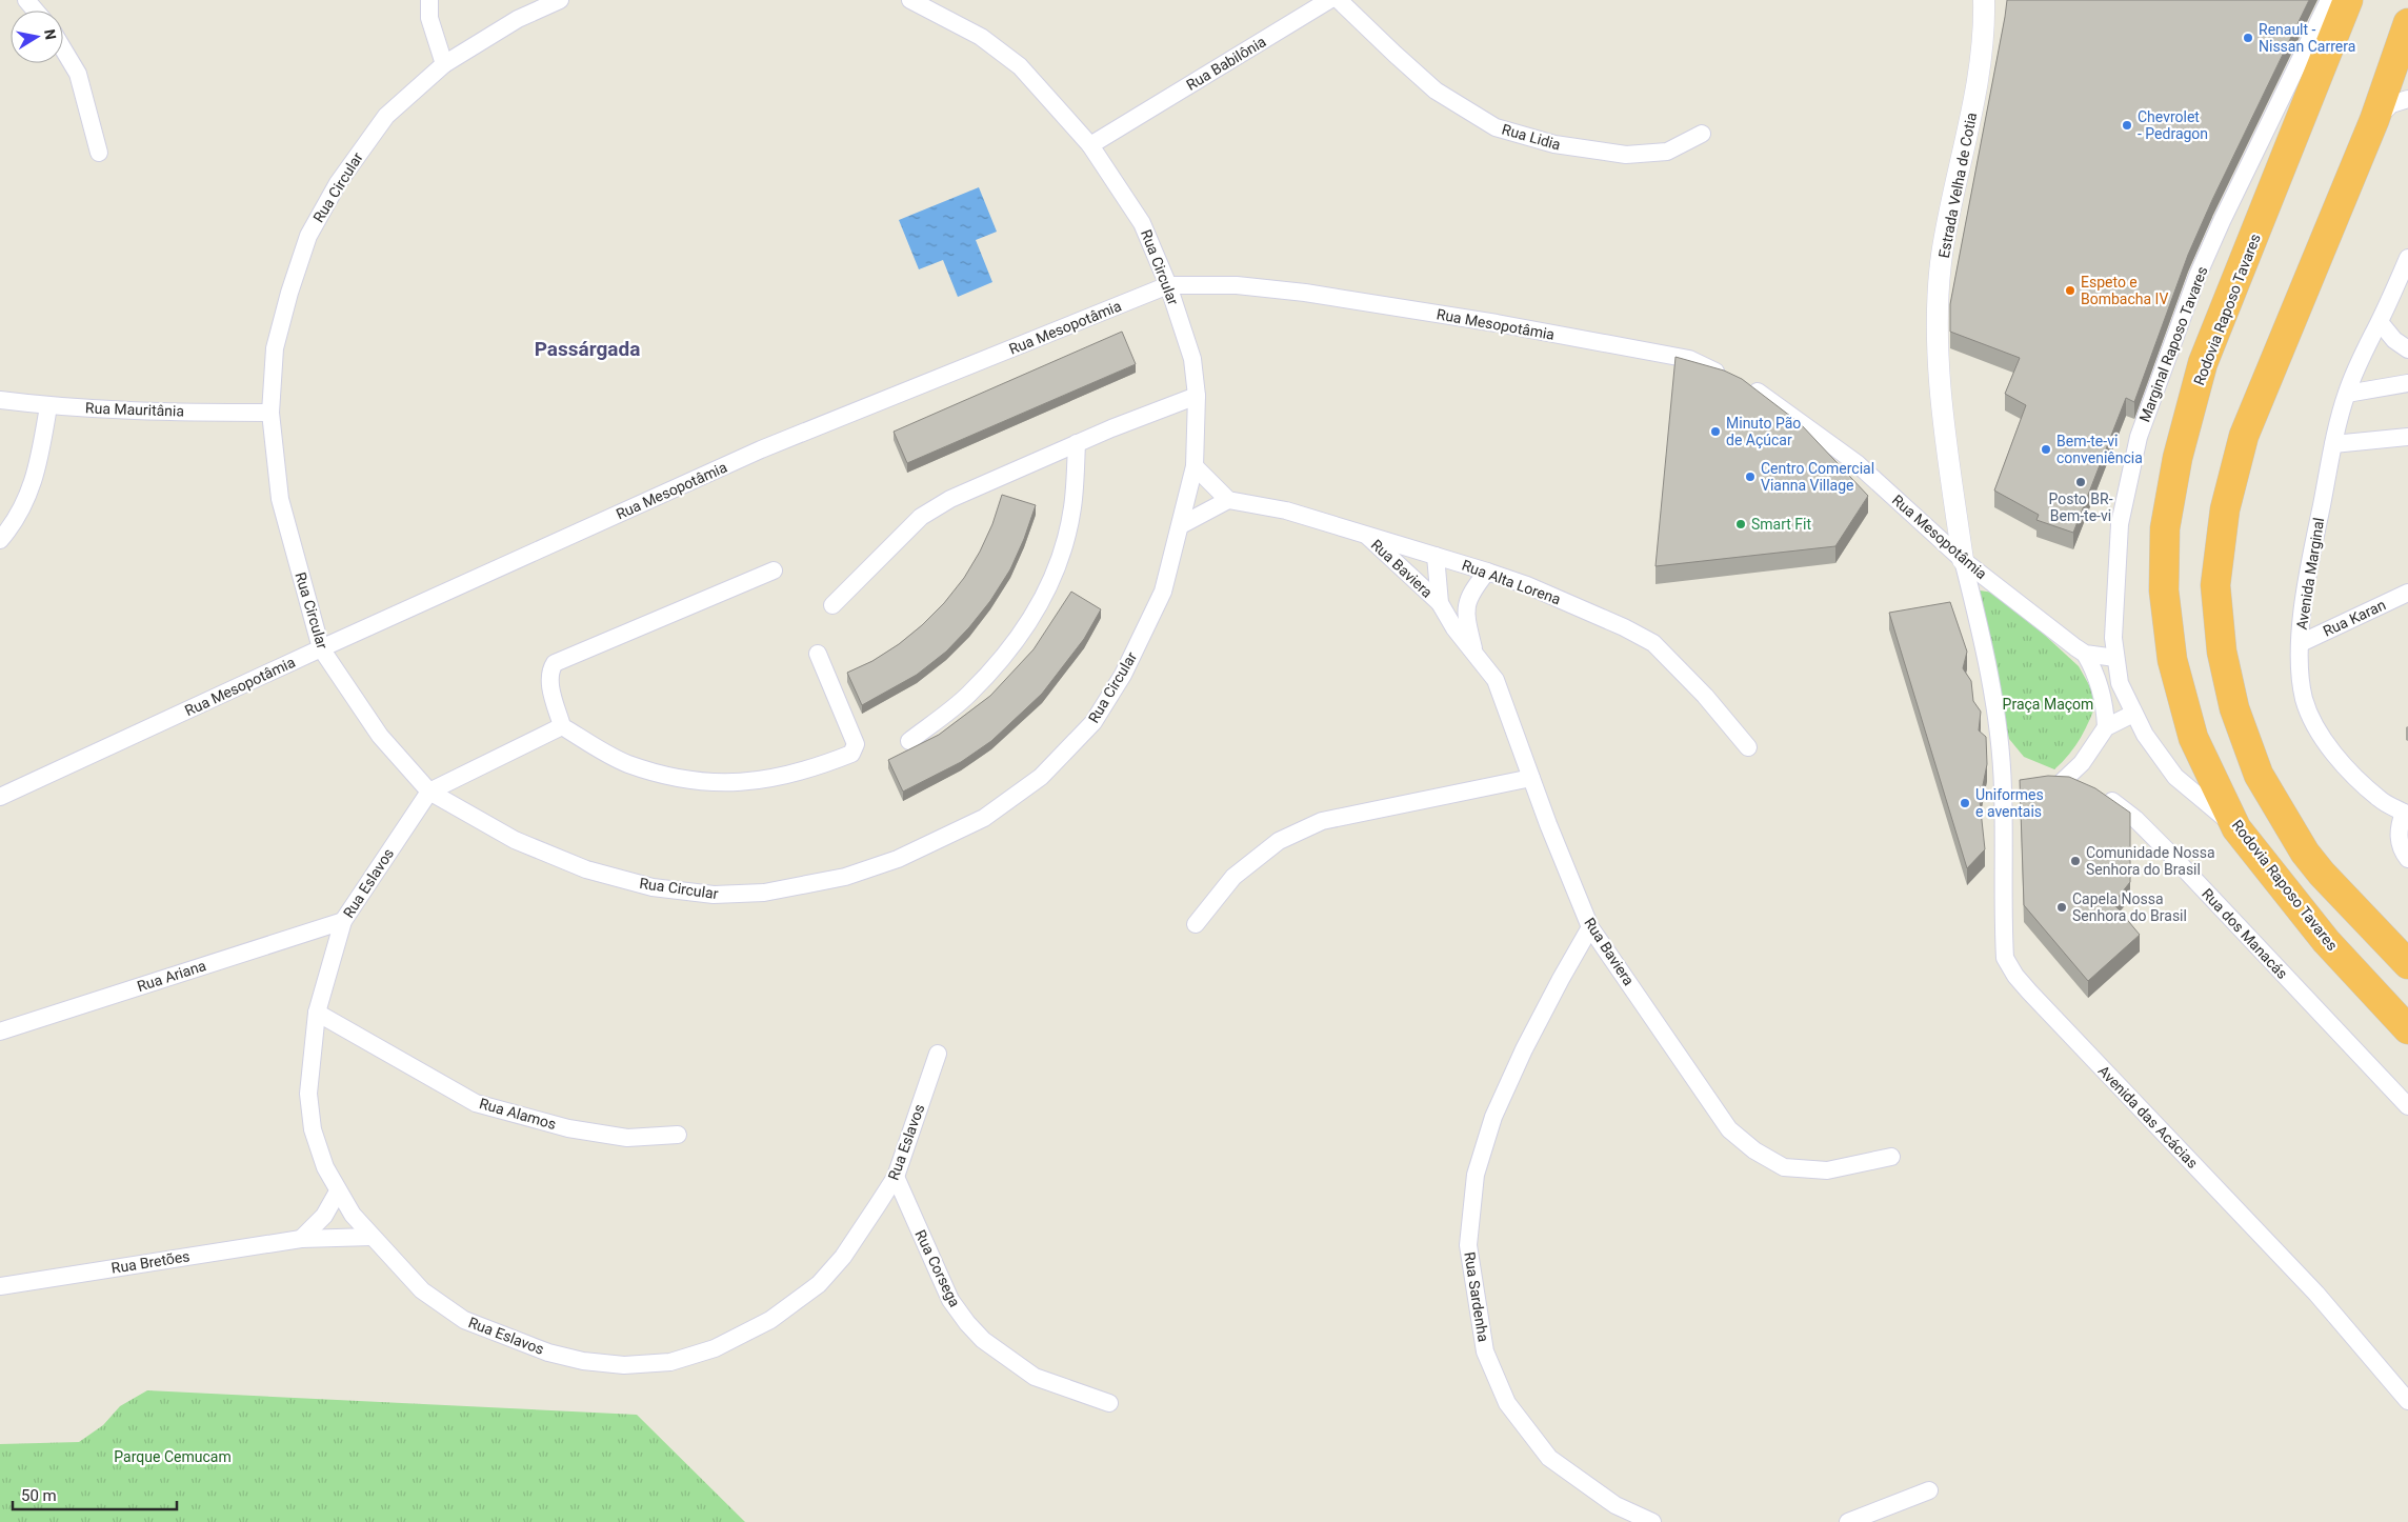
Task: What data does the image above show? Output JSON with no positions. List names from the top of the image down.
{
  "streets": {
    "highway": ["Rodovia Raposo Tavares"],
    "street": [
      "Rua Babilônia",
      "Rua Lidia",
      "Estrada Velha de Cotia",
      "Rua Circular",
      "Rua Mesopotâmia",
      "Marginal Raposo Tavares",
      "Rua Mauritânia",
      "Rua Baviera",
      "Avenida Marginal",
      "Rua Alta Lorena",
      "Rua Karan",
      "Rua Eslavos",
      "Rua dos Manacás",
      "Rua Ariana",
      "Rua Alamos",
      "Avenida das Acácias",
      "Rua Bretões",
      "Rua Corsega",
      "Rua Sardenha"
    ]
  },
  "crossings": [
    ["Rua Babilônia", "Rua Circular"],
    ["Estrada Velha de Cotia", "Rua Mesopotâmia"],
    ["Estrada Velha de Cotia", "Avenida das Acácias"],
    ["Rua Circular", "Rua Mesopotâmia"],
    ["Rua Circular", "Rua Mauritânia"],
    ["Rua Circular", "Rua Eslavos"],
    ["Rodovia Raposo Tavares", "Marginal Raposo Tavares"],
    ["Rua Mesopotâmia", "Marginal Raposo Tavares"],
    ["Rua Mesopotâmia", "Avenida das Acácias"],
    ["Rua Baviera", "Rua Alta Lorena"],
    ["Rua Baviera", "Rua Sardenha"],
    ["Avenida Marginal", "Rua Karan"],
    ["Rua Eslavos", "Rua Ariana"],
    ["Rua Eslavos", "Rua Alamos"],
    ["Rua Eslavos", "Rua Bretões"],
    ["Rua Eslavos", "Rua Corsega"]
  ],
  "districts": ["Passárgada"],
  "parks": ["Praça Maçom", "Parque Cemucam"],
  "places": [
    "Renault - Nissan Carrera",
    "Chevrolet - Pedragon",
    "Espeto e Bombacha IV",
    "Minuto Pão de Açúcar",
    "Bem-te-vi conveniência",
    "Centro Comercial Vianna Village",
    "Posto BR- Bem-te-vi",
    "Smart Fit",
    "Uniformes e aventais",
    "Comunidade Nossa Senhora do Brasil",
    "Capela Nossa Senhora do Brasil"
  ],
  "scale_bar": "50 m",
  "north": "right"
}
